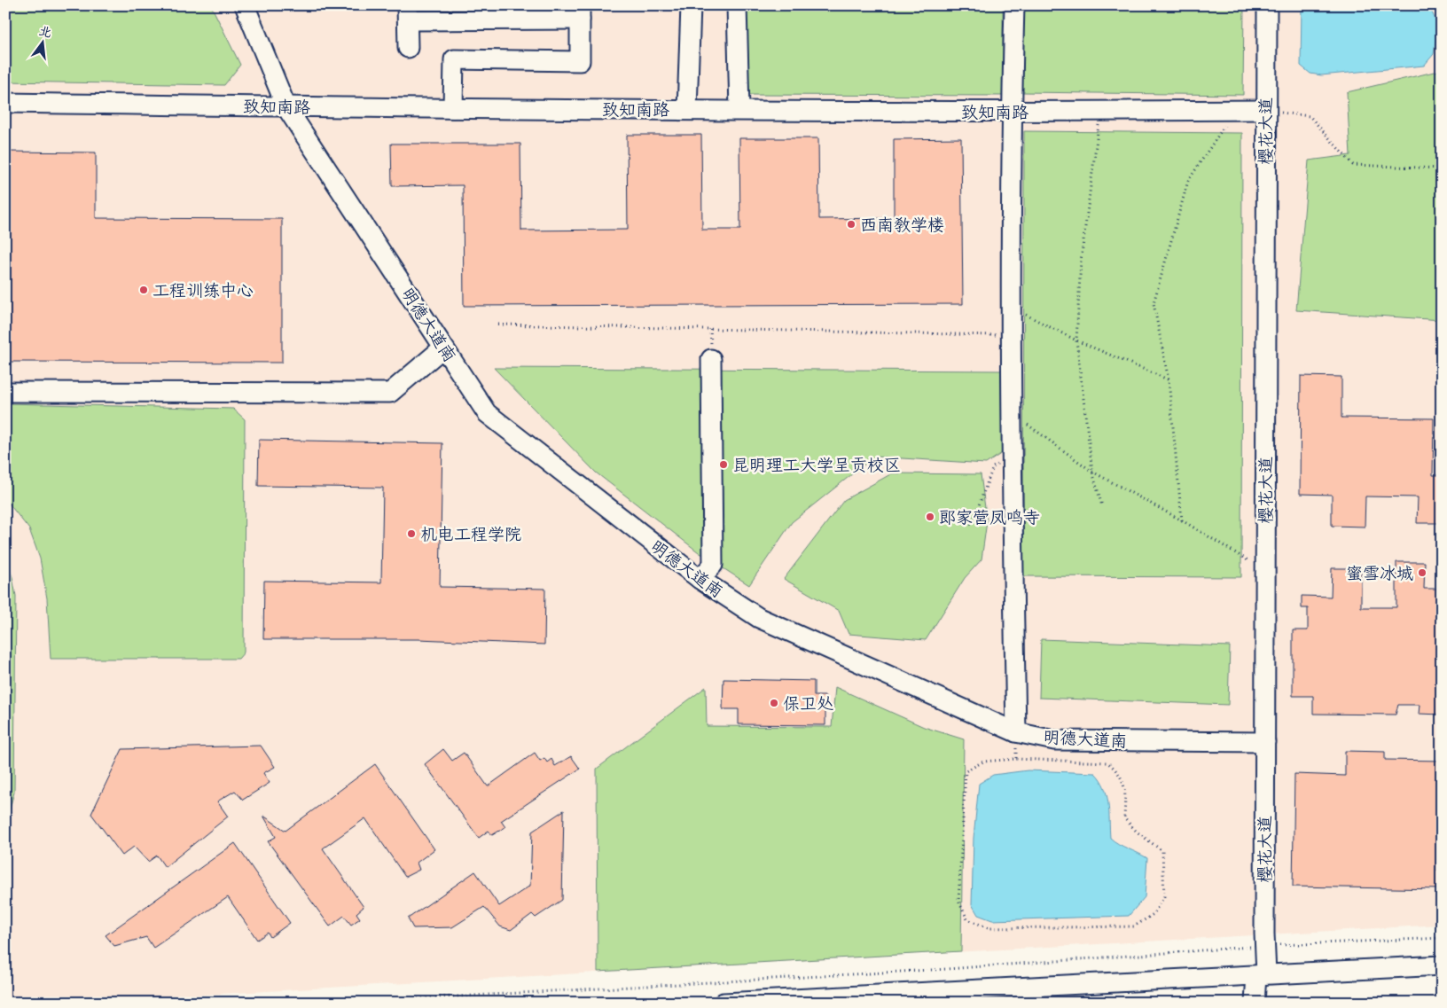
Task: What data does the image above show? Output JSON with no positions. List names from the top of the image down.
{
  "streets": {
    "street": ["致知南路", "樱花大道", "明德大道南"]
  },
  "crossings": [
    ["致知南路", "樱花大道"],
    ["致知南路", "明德大道南"],
    ["樱花大道", "明德大道南"]
  ],
  "places": [
    "西南教学楼",
    "工程训练中心",
    "昆明理工大学呈贡校区",
    "郎家营凤鸣寺",
    "机电工程学院",
    "蜜雪冰城",
    "保卫处"
  ],
  "north": "top"
}
